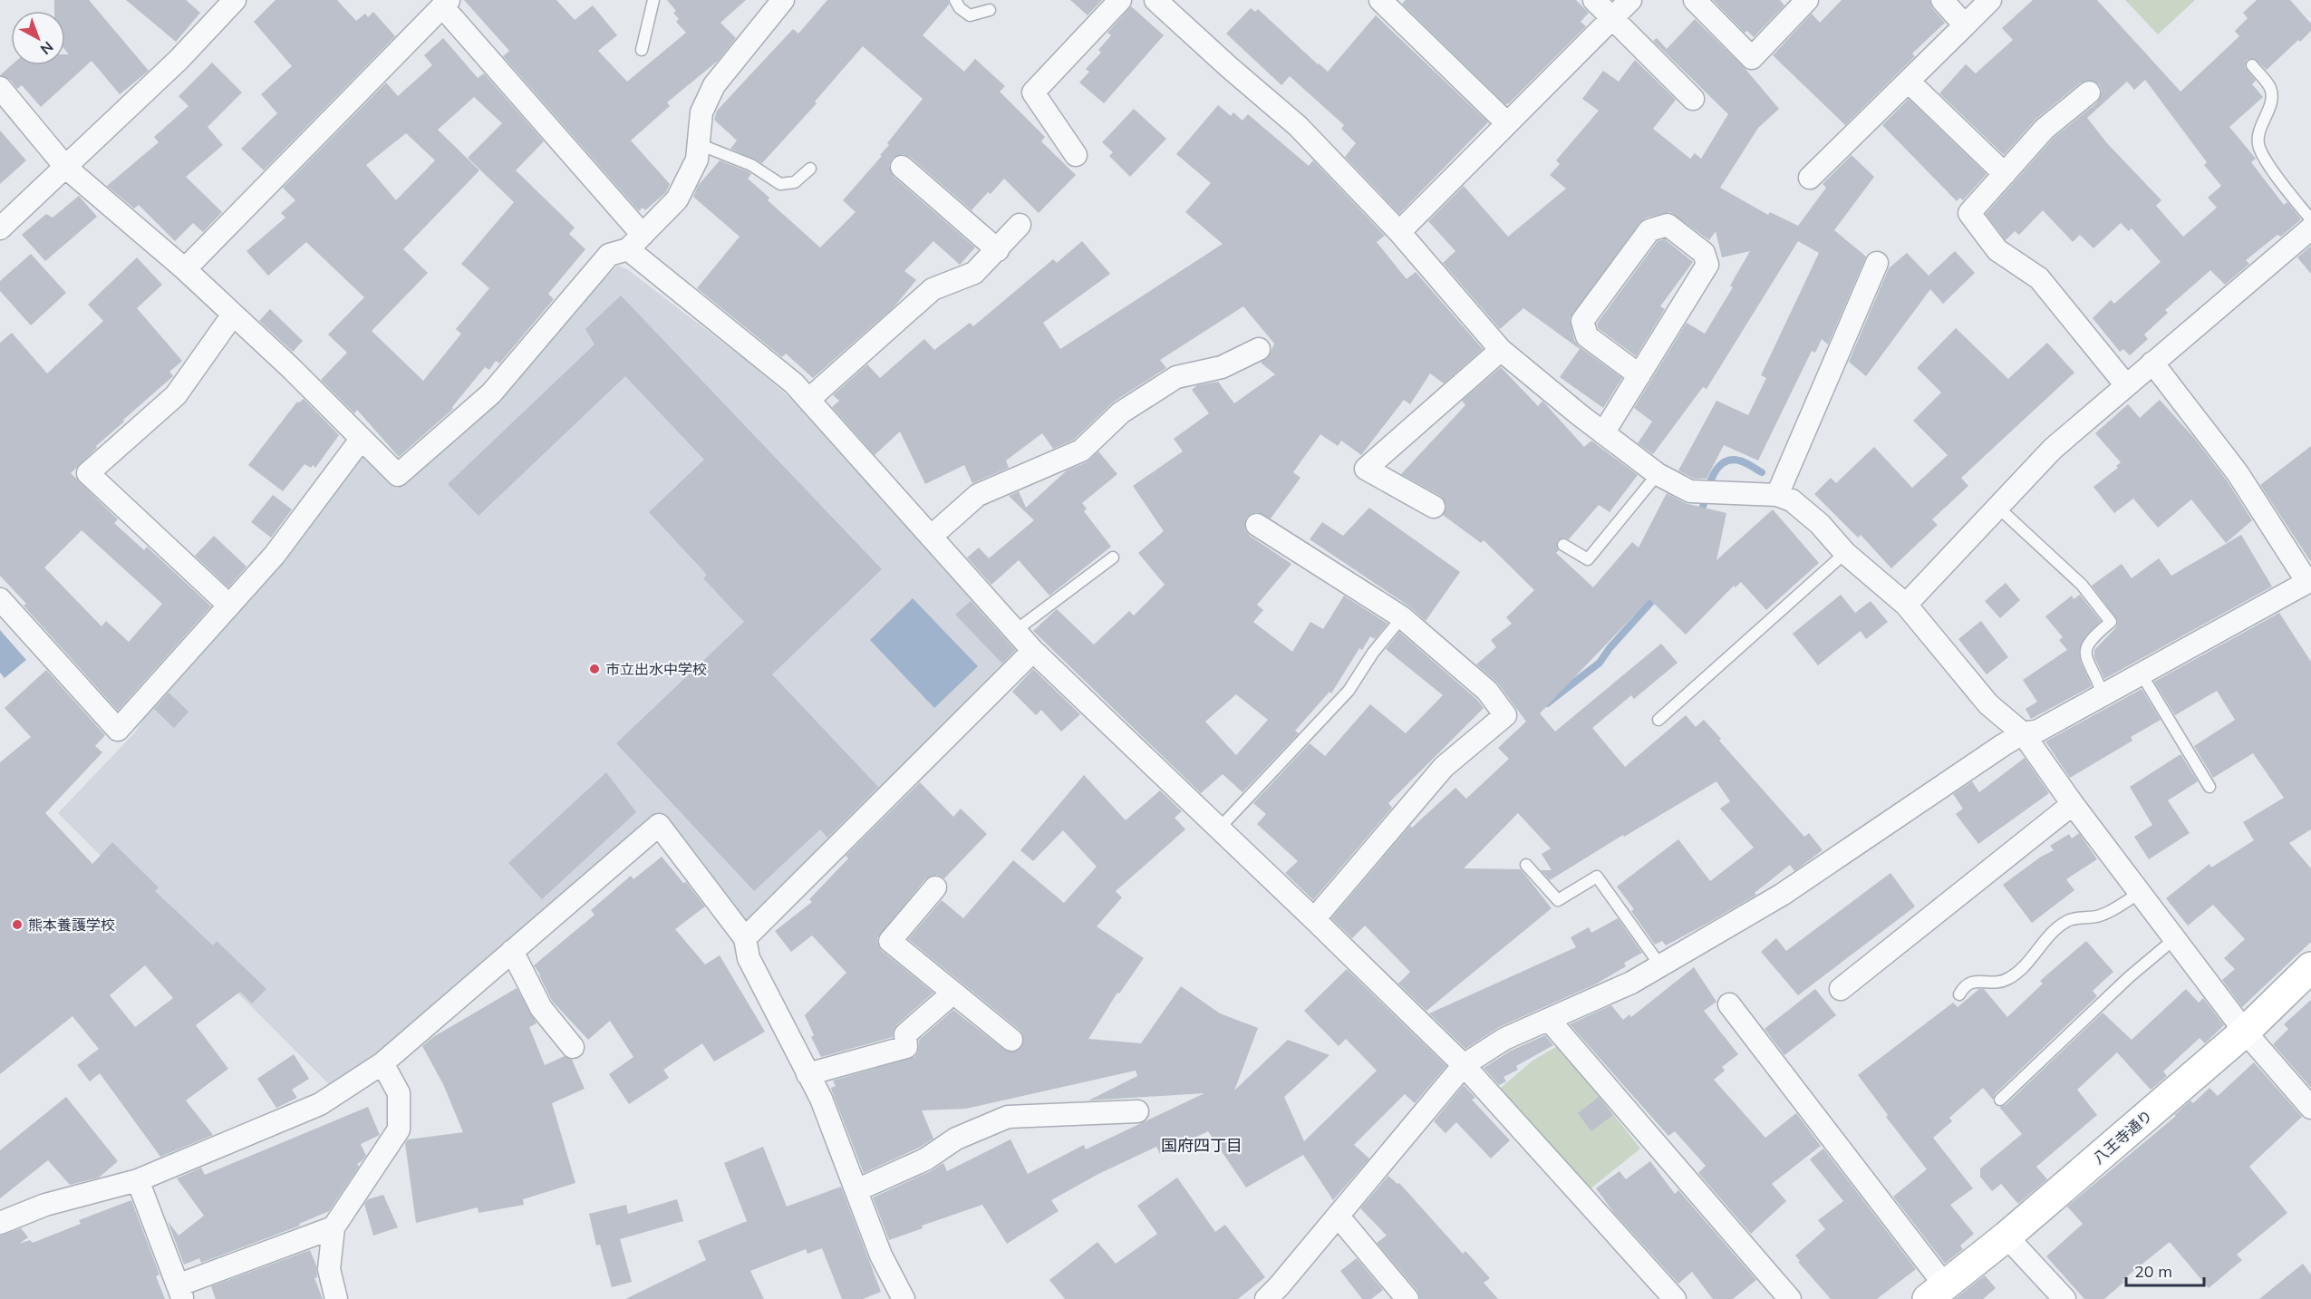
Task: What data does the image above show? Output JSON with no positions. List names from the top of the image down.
{
  "streets": {
    "street": ["八王寺通り"]
  },
  "districts": ["国府四丁目"],
  "places": ["市立出水中学校", "熊本養護学校"],
  "scale_bar": "20 m",
  "north": "bottom right"
}
